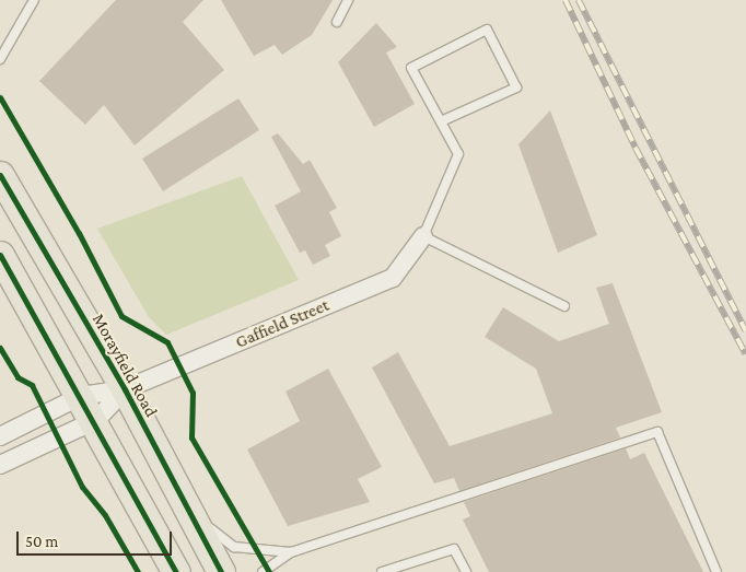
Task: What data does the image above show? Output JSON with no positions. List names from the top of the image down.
{
  "streets": {
    "main road": ["Morayfield Road"],
    "street": ["Gaffield Street"]
  },
  "crossings": [
    ["Gaffield Street", "Morayfield Road"]
  ],
  "scale_bar": "50 m"
}
